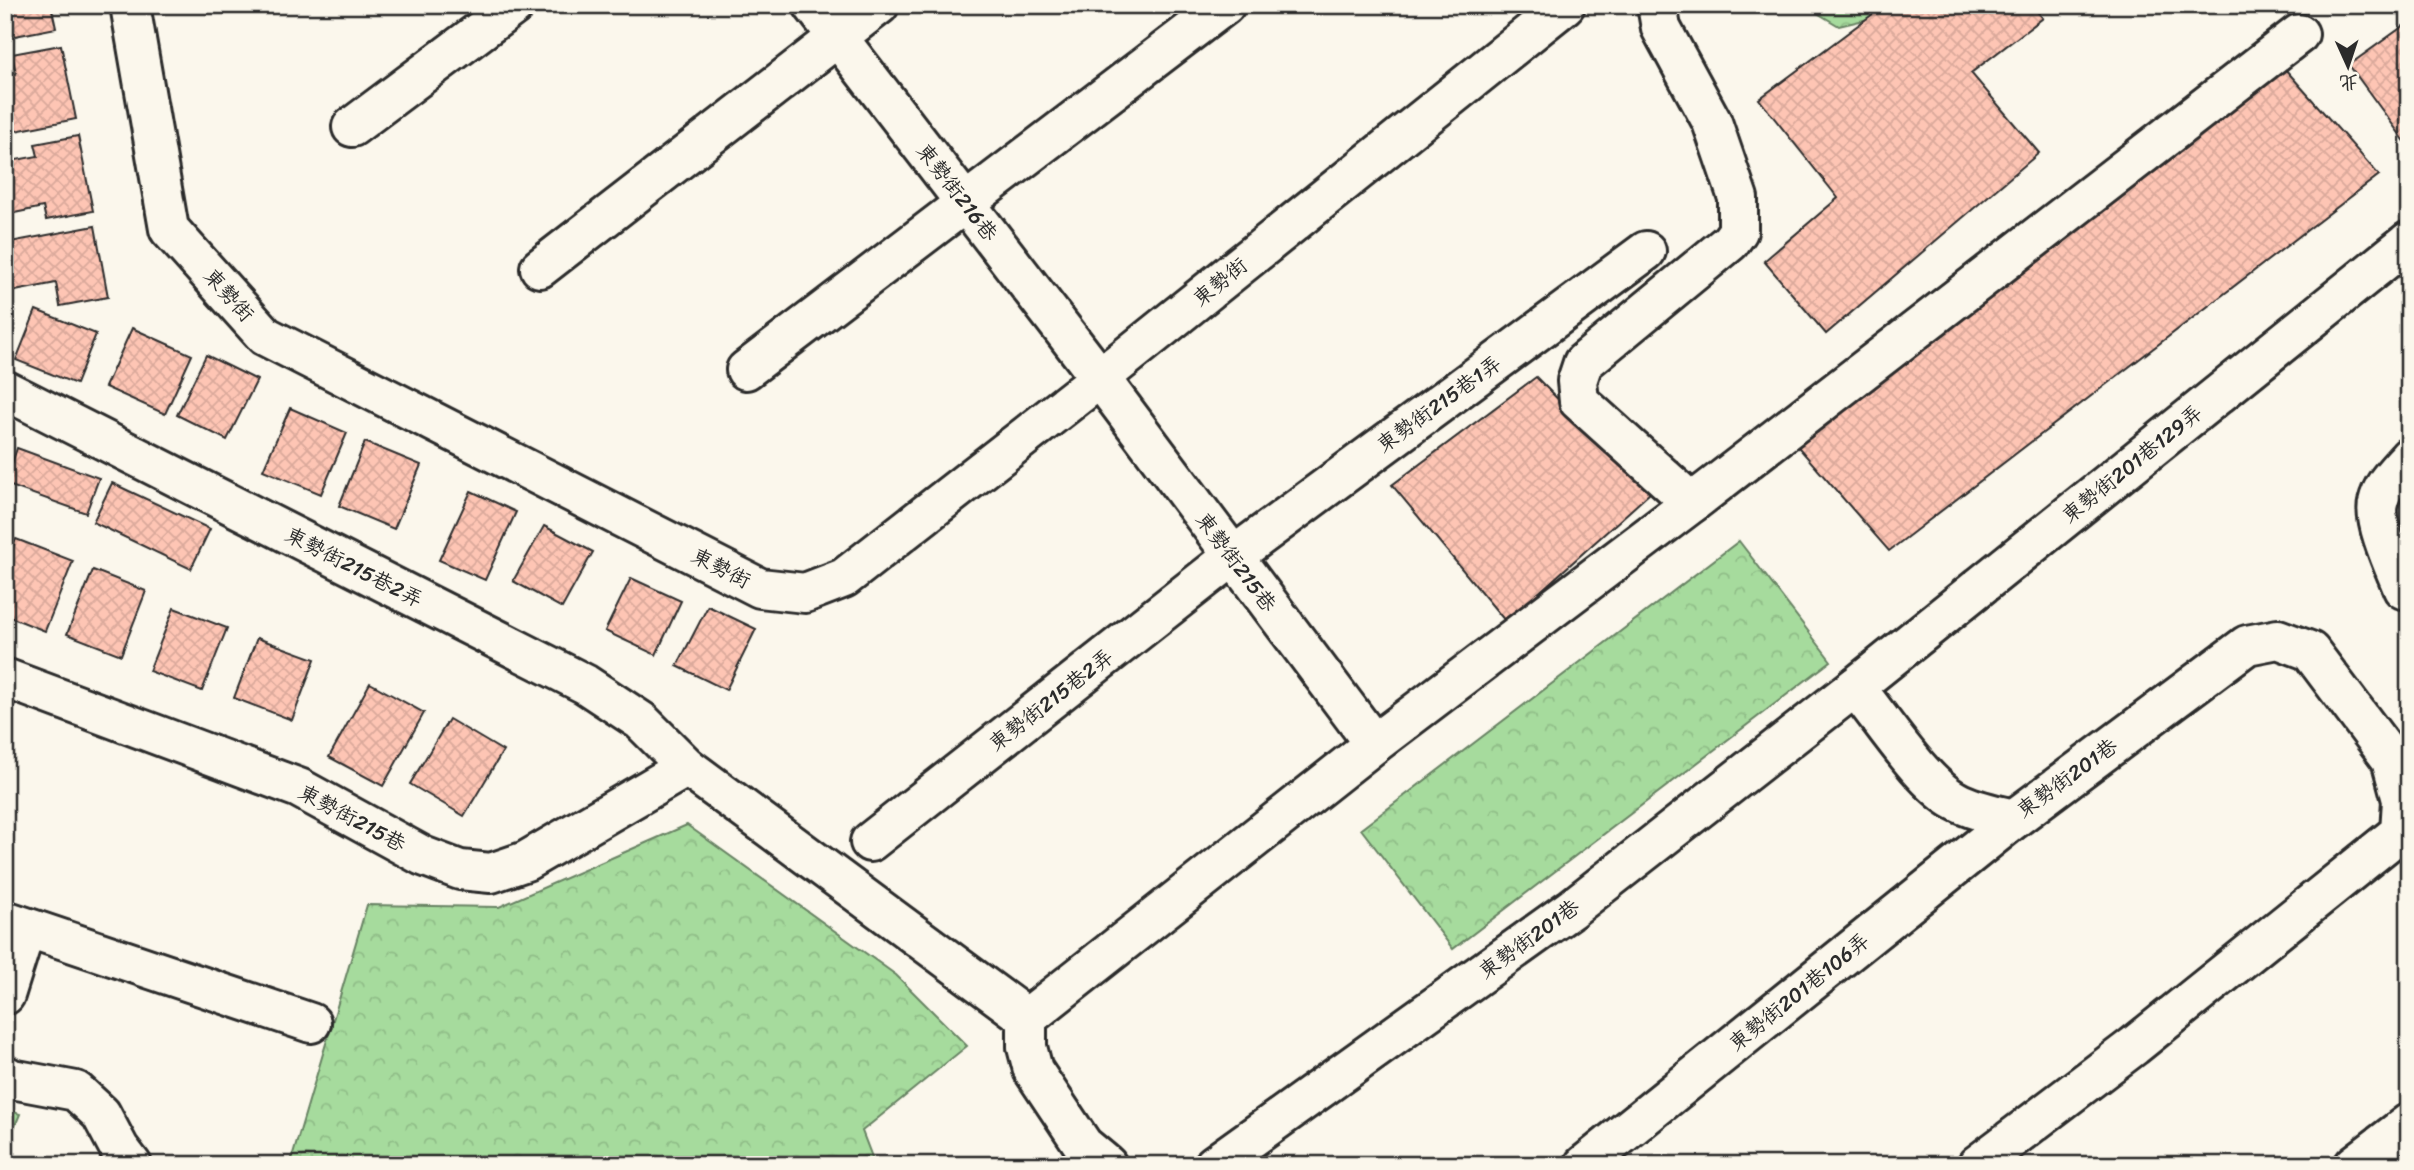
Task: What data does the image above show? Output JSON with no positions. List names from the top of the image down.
{
  "streets": {
    "street": [
      "東勢街216巷",
      "東勢街",
      "東勢街215巷1弄",
      "東勢街201巷129弄",
      "東勢街215巷",
      "東勢街215巷2弄",
      "東勢街201巷",
      "東勢街201巷106弄"
    ]
  },
  "crossings": [
    ["東勢街216巷", "東勢街"],
    ["東勢街216巷", "東勢街215巷"],
    ["東勢街", "東勢街215巷"],
    ["東勢街215巷1弄", "東勢街215巷"],
    ["東勢街215巷1弄", "東勢街215巷2弄"],
    ["東勢街201巷129弄", "東勢街201巷"],
    ["東勢街215巷", "東勢街215巷2弄"],
    ["東勢街201巷", "東勢街201巷106弄"]
  ],
  "north": "bottom"
}
